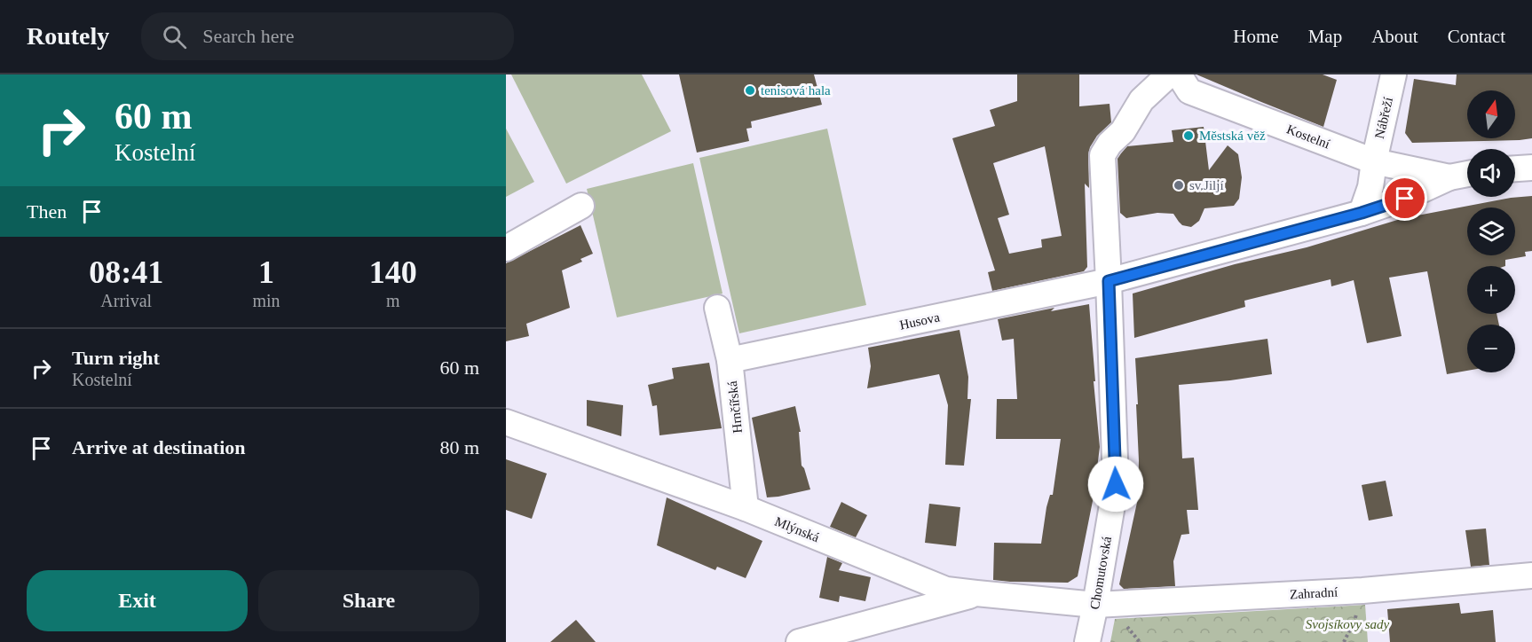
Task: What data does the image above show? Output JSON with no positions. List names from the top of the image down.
{
  "streets": {
    "street": [
      "Nábřeží",
      "Kostelní",
      "Husova",
      "Hrnčířská",
      "Mlýnská",
      "Chomutovská",
      "Zahradní"
    ]
  },
  "crossings": [
    ["Nábřeží", "Kostelní"],
    ["Kostelní", "Husova"],
    ["Kostelní", "Chomutovská"],
    ["Husova", "Hrnčířská"],
    ["Husova", "Chomutovská"],
    ["Hrnčířská", "Mlýnská"],
    ["Mlýnská", "Chomutovská"],
    ["Mlýnská", "Zahradní"],
    ["Chomutovská", "Zahradní"]
  ],
  "parks": ["Svojsíkovy sady"],
  "places": ["tenisová hala", "Městská věž", "sv.Jiljí"],
  "north": "top",
  "page": {
    "header": "Routely",
    "search": "Search here",
    "nav": [
      "Home",
      "Map",
      "About",
      "Contact"
    ],
    "turn": ["60 m", "Kostelní"],
    "map_buttons": ["+", "−"],
    "then": "Then",
    "eta": [
      "08:41",
      "Arrival",
      "1",
      "min",
      "140",
      "m"
    ],
    "list": [
      {
        "name": "Turn right",
        "note": "Kostelní",
        "value": "60 m"
      },
      {
        "name": "Arrive at destination",
        "value": "80 m"
      }
    ],
    "buttons": ["Exit", "Share"]
  }
}
